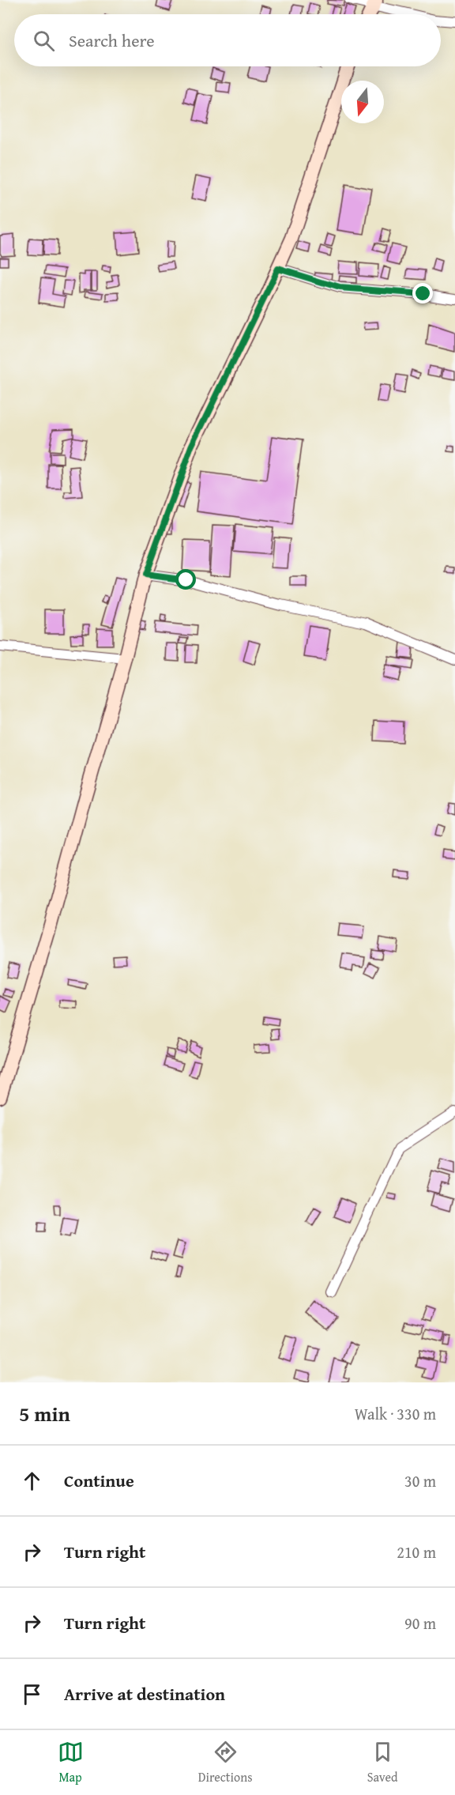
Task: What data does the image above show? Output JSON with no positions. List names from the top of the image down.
{
  "north": "bottom",
  "page": {
    "search": "Search here",
    "heading": ["5 min", "Walk · 330 m"],
    "list": [
      ["Continue", "30 m"],
      ["Turn right", "210 m"],
      ["Turn right", "90 m"],
      "Arrive at destination"
    ],
    "nav": ["Map", "Directions", "Saved"]
  }
}
